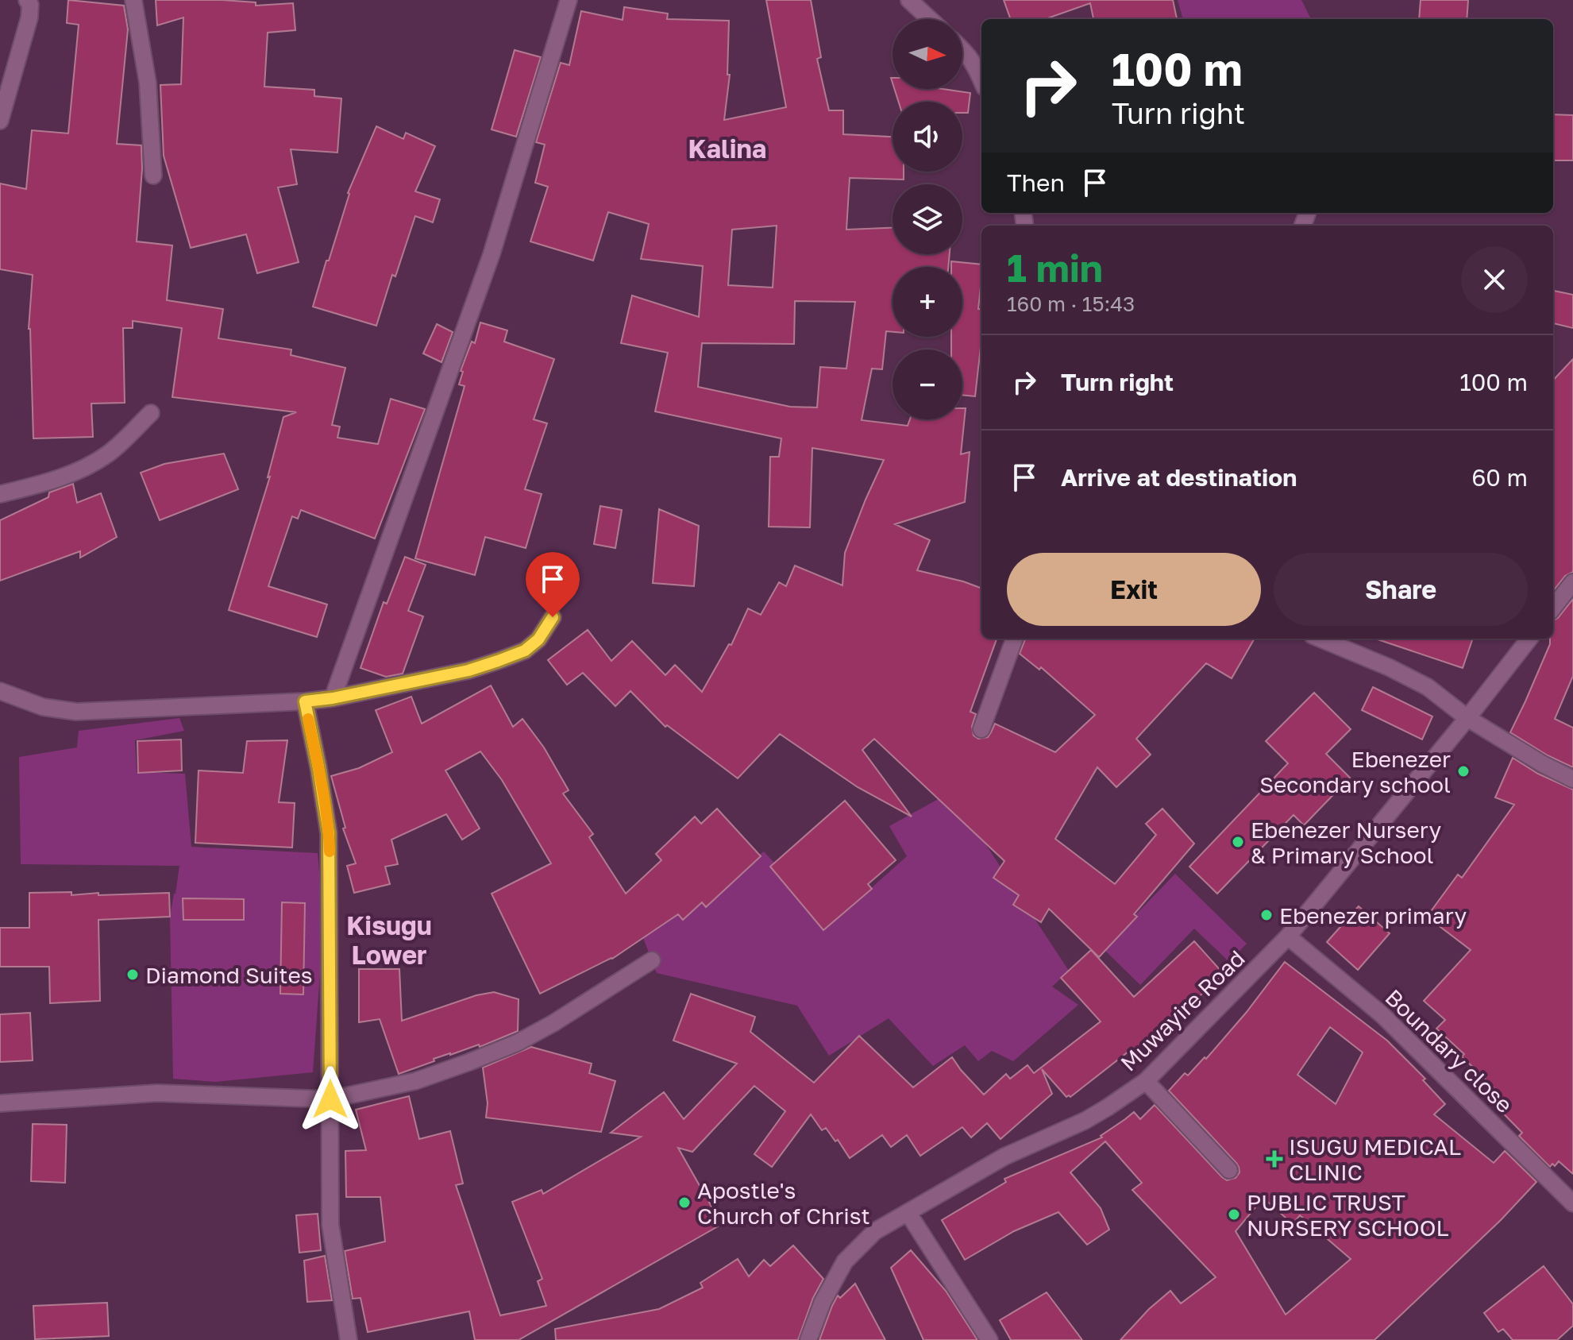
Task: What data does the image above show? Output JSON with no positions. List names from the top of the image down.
{
  "streets": {
    "street": ["Muwayire Road", "Boundary close"]
  },
  "crossings": [
    ["Muwayire Road", "Boundary close"]
  ],
  "districts": ["Kalina", "Kisugu Lower"],
  "places": {
    "other": [
      "Ebenezer Secondary school",
      "Ebenezer Nursery & Primary School",
      "Ebenezer primary",
      "Diamond Suites",
      "Apostle's Church of Christ",
      "PUBLIC TRUST NURSERY SCHOOL"
    ],
    "health": ["ISUGU MEDICAL CLINIC"]
  },
  "north": "right",
  "page": {
    "map_buttons": ["+", "−"],
    "turn": ["100 m", "Turn right"],
    "then": "Then",
    "heading": ["1 min", "160 m · 15:43"],
    "list": [
      {
        "name": "Turn right",
        "value": "100 m"
      },
      {
        "name": "Arrive at destination",
        "value": "60 m"
      }
    ],
    "buttons": ["Exit", "Share"]
  }
}
